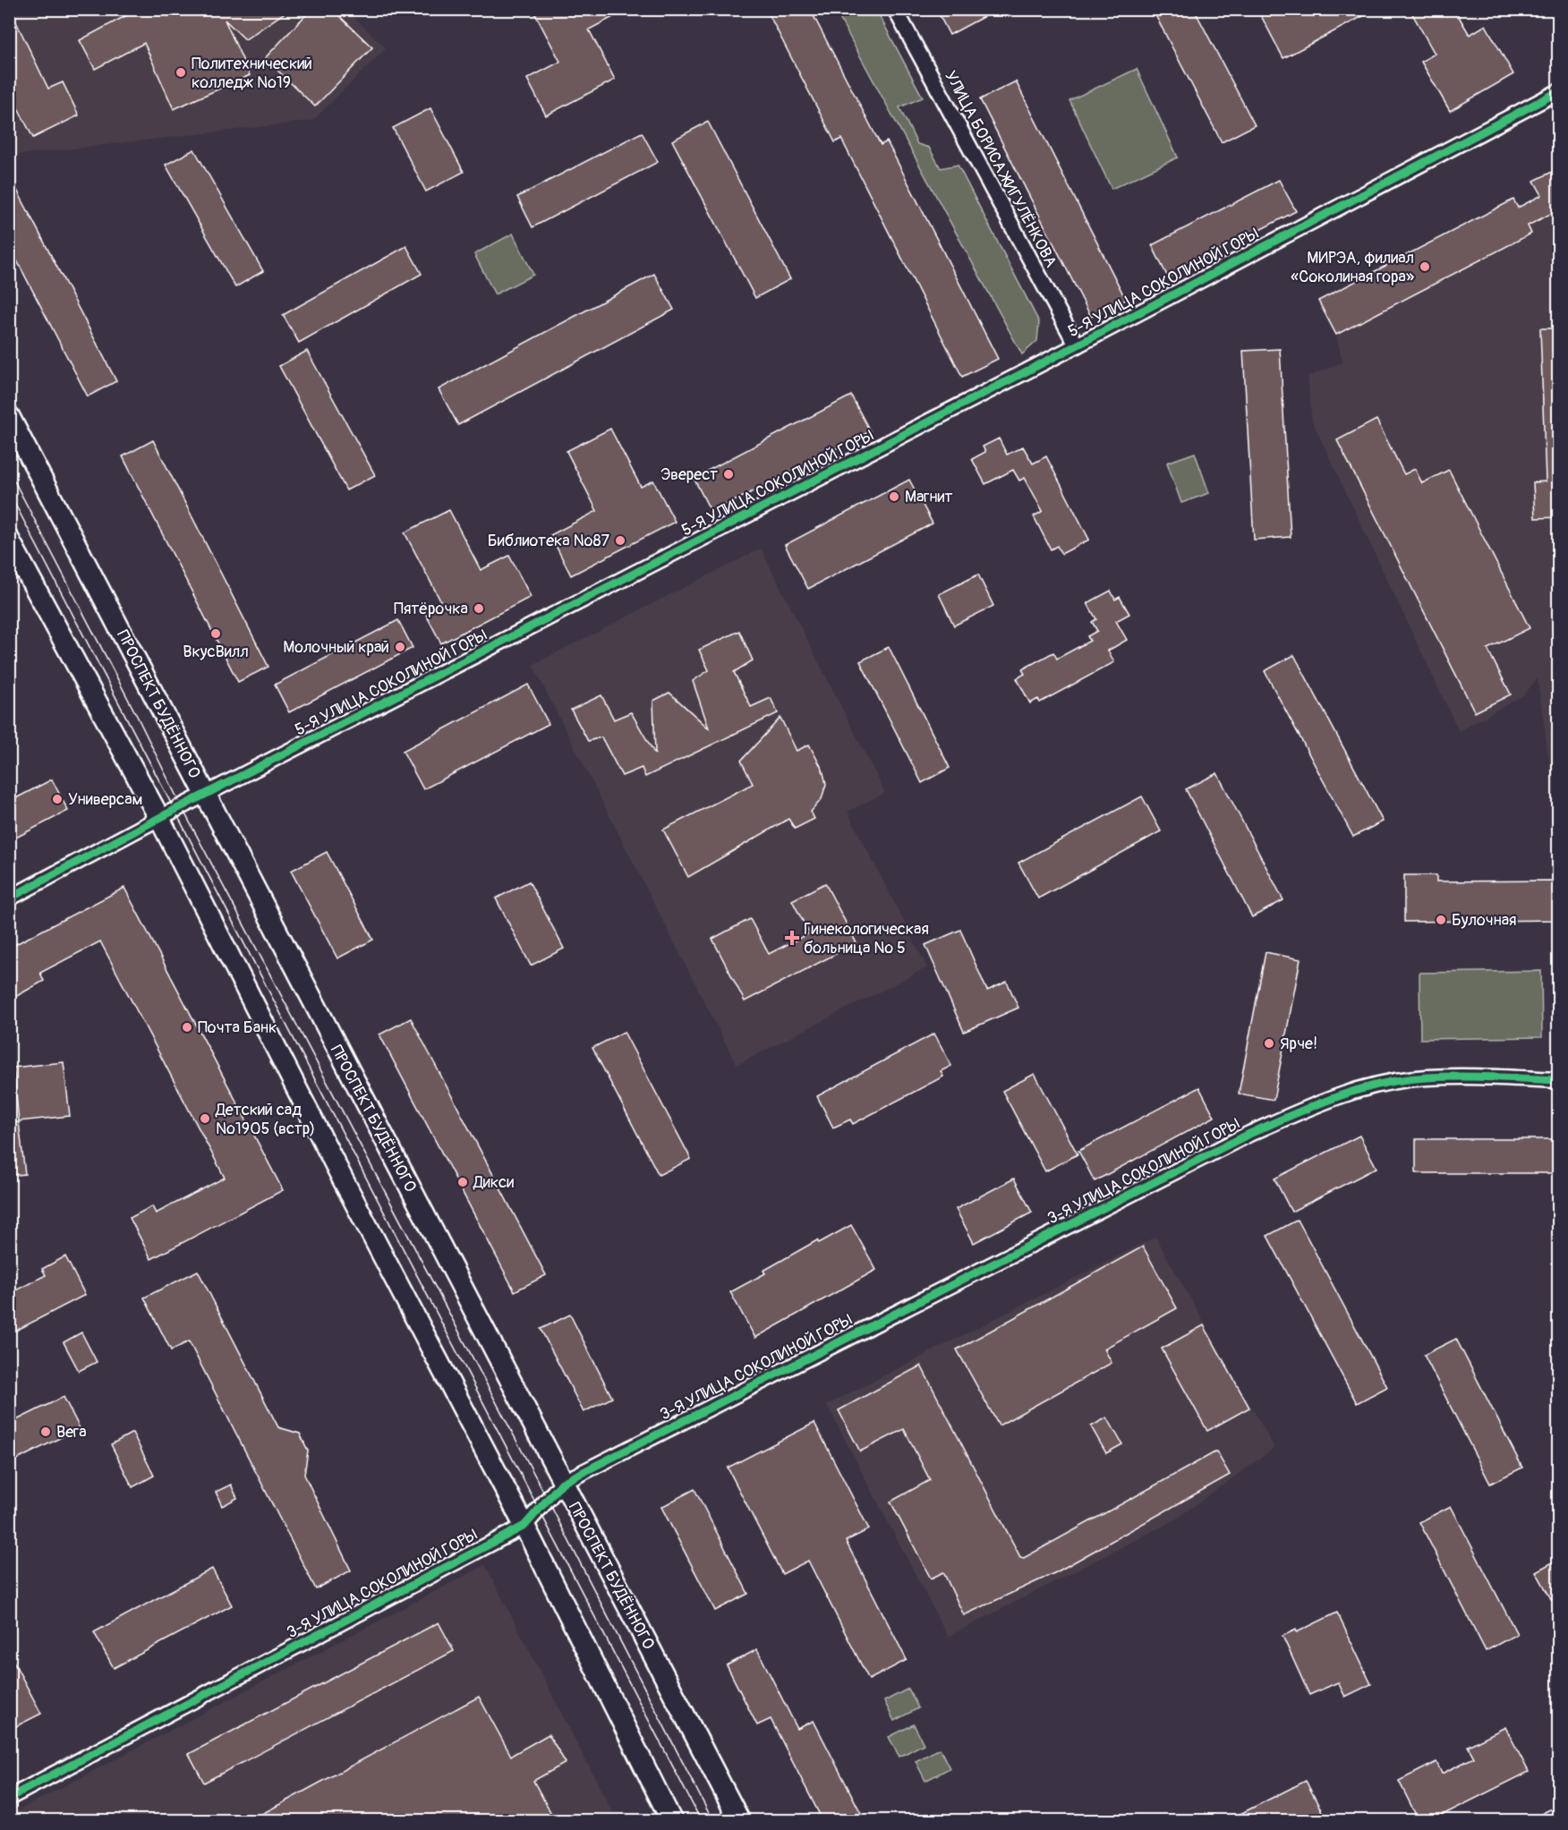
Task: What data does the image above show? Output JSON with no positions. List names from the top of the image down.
{
  "streets": {
    "main road": ["ПРОСПЕКТ БУДЁННОГО"],
    "street": ["УЛИЦА БОРИСА ЖИГУЛЁНКОВА", "5-Я УЛИЦА СОКОЛИНОЙ ГОРЫ", "3-Я УЛИЦА СОКОЛИНОЙ ГОРЫ"]
  },
  "crossings": [
    ["УЛИЦА БОРИСА ЖИГУЛЁНКОВА", "5-Я УЛИЦА СОКОЛИНОЙ ГОРЫ"],
    ["5-Я УЛИЦА СОКОЛИНОЙ ГОРЫ", "ПРОСПЕКТ БУДЁННОГО"],
    ["ПРОСПЕКТ БУДЁННОГО", "3-Я УЛИЦА СОКОЛИНОЙ ГОРЫ"]
  ],
  "places": {
    "other": [
      "Политехнический колледж №19",
      "МИРЭА, филиал «Соколиная гора»",
      "Эверест",
      "Магнит",
      "Библиотека №87",
      "Пятёрочка",
      "ВкусВилл",
      "Молочный край",
      "Универсам",
      "Булочная",
      "Почта Банк",
      "Ярче!",
      "Детский сад №1905 (встр)",
      "Дикси",
      "Вега"
    ],
    "health": ["Гинекологическая больница № 5"]
  }
}
